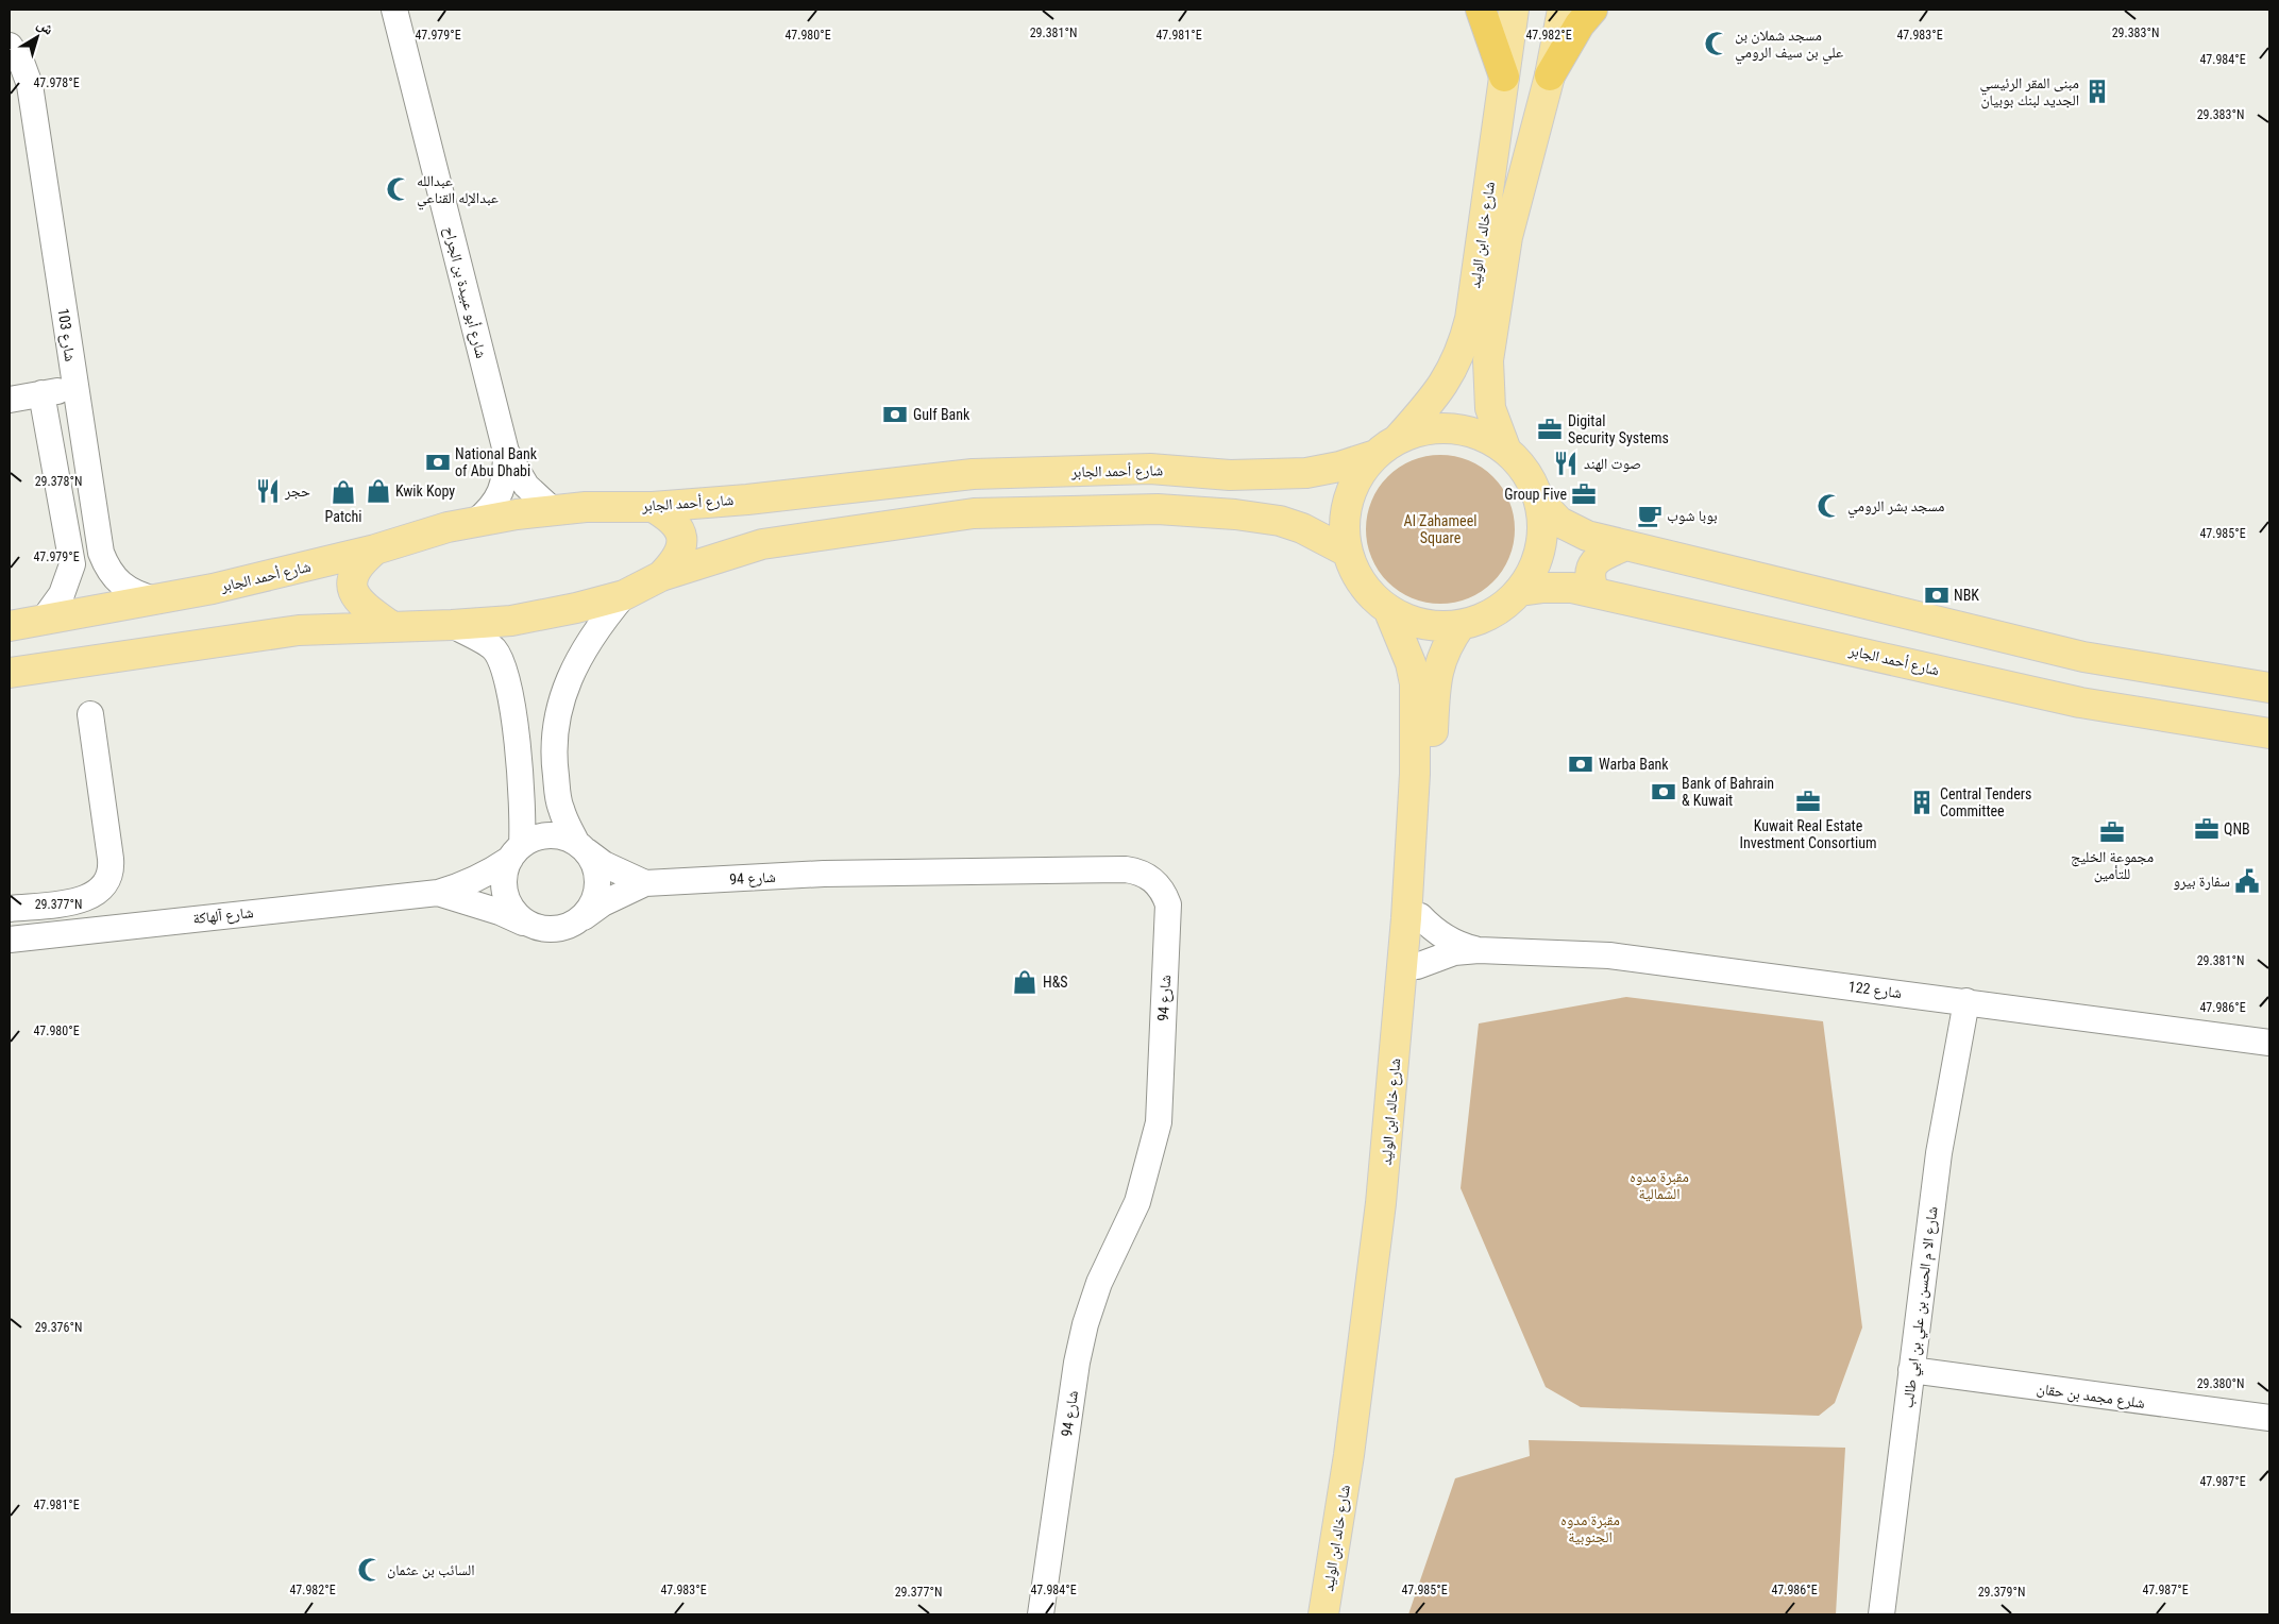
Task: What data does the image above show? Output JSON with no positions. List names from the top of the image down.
{
  "streets": {
    "main road": ["شارع خالد ابن الوليد", "شارع أحمد الجابر"],
    "street": [
      "شارع أبو عبيدة بن الجراح",
      "شارع 103",
      "شارع 94",
      "شارع آلهاكة",
      "شارع 122",
      "شارع الا م الحسن بن علي بن ابي طالب",
      "شلرع مجمد بن حقان"
    ]
  },
  "crossings": [
    ["شارع خالد ابن الوليد", "شارع أحمد الجابر"],
    ["شارع خالد ابن الوليد", "شارع 122"],
    ["شارع أبو عبيدة بن الجراح", "شارع أحمد الجابر"],
    ["شارع 103", "شارع أحمد الجابر"],
    ["شارع 94", "شارع آلهاكة"],
    ["شارع 122", "شارع الا م الحسن بن علي بن ابي طالب"],
    ["شارع الا م الحسن بن علي بن ابي طالب", "شلرع مجمد بن حقان"]
  ],
  "parks": ["Al Zahameel Square", "مقبرة مدوه الشمالية", "مقبرة مدوه الجنوبية"],
  "places": {
    "mosque": [
      "مسجد شملان بن علي بن سيف الرومي",
      "عبدالله عبدالإله القناعي",
      "مسجد بشر الرومي",
      "السائب بن عثمان"
    ],
    "building": ["مبنى المقر الرئيسي الجديد لبنك بوبيان", "Central Tenders Committee"],
    "bank": [
      "Gulf Bank",
      "National Bank of Abu Dhabi",
      "NBK",
      "Warba Bank",
      "Bank of Bahrain & Kuwait"
    ],
    "office": [
      "Digital Security Systems",
      "Group Five",
      "Kuwait Real Estate Investment Consortium",
      "QNB",
      "مجموعة الخليج للتأمين"
    ],
    "restaurant": ["صوت الهند", "حجر"],
    "shop": ["Kwik Kopy", "Patchi", "H&S"],
    "cafe": ["بوبا شوب"],
    "public building": ["سفارة بيرو"]
  },
  "north": "top right",
  "coordinates": [
    "29.381°N",
    "29.383°N",
    "47.979°E",
    "47.980°E",
    "47.983°E",
    "47.981°E",
    "47.982°E",
    "47.984°E",
    "47.978°E",
    "29.378°N",
    "47.985°E",
    "29.377°N",
    "47.986°E",
    "29.376°N",
    "29.380°N",
    "47.987°E",
    "29.379°N"
  ]
}
